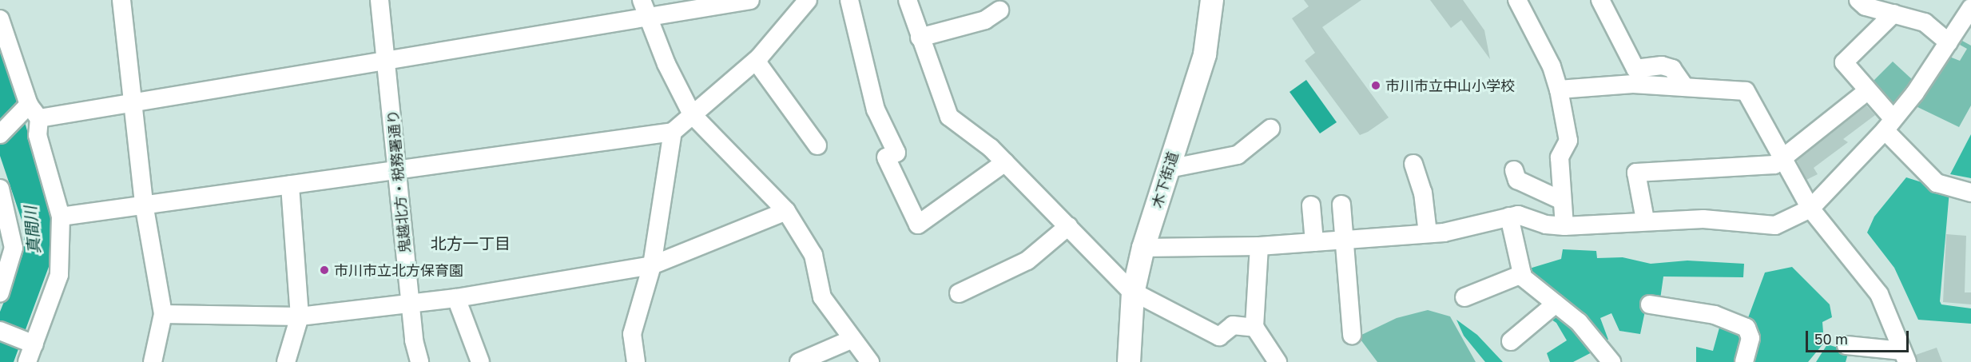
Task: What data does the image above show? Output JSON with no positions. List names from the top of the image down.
{
  "streets": {
    "main road": ["木下街道"],
    "street": ["鬼越北方・税務署通り"]
  },
  "districts": ["北方一丁目"],
  "water": ["真間川"],
  "places": ["市川市立中山小学校", "市川市立北方保育園"],
  "scale_bar": "50 m"
}
